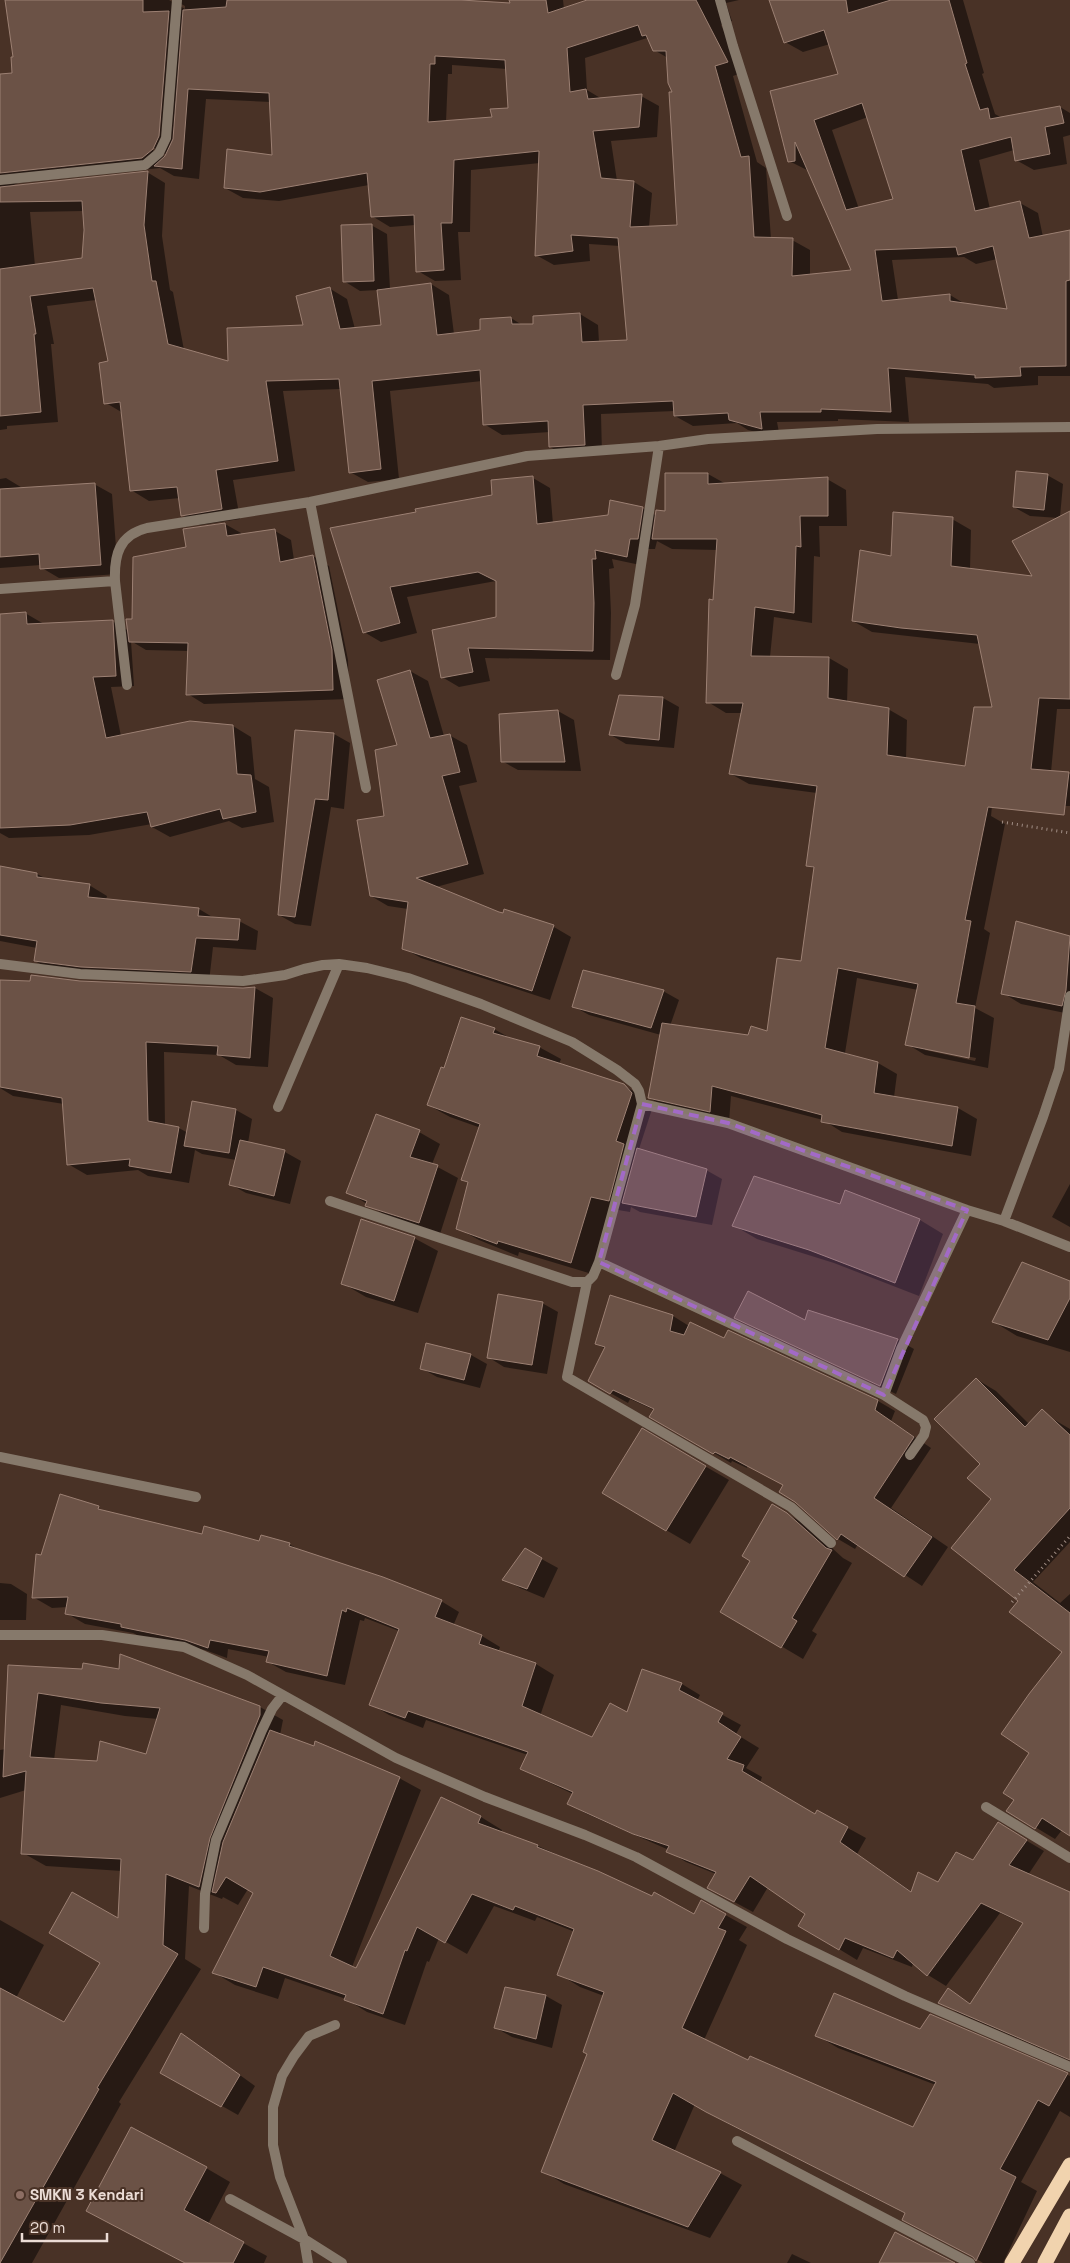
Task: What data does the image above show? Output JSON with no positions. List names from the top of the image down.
{
  "places": ["SMKN 3 Kendari"],
  "scale_bar": "20 m"
}
